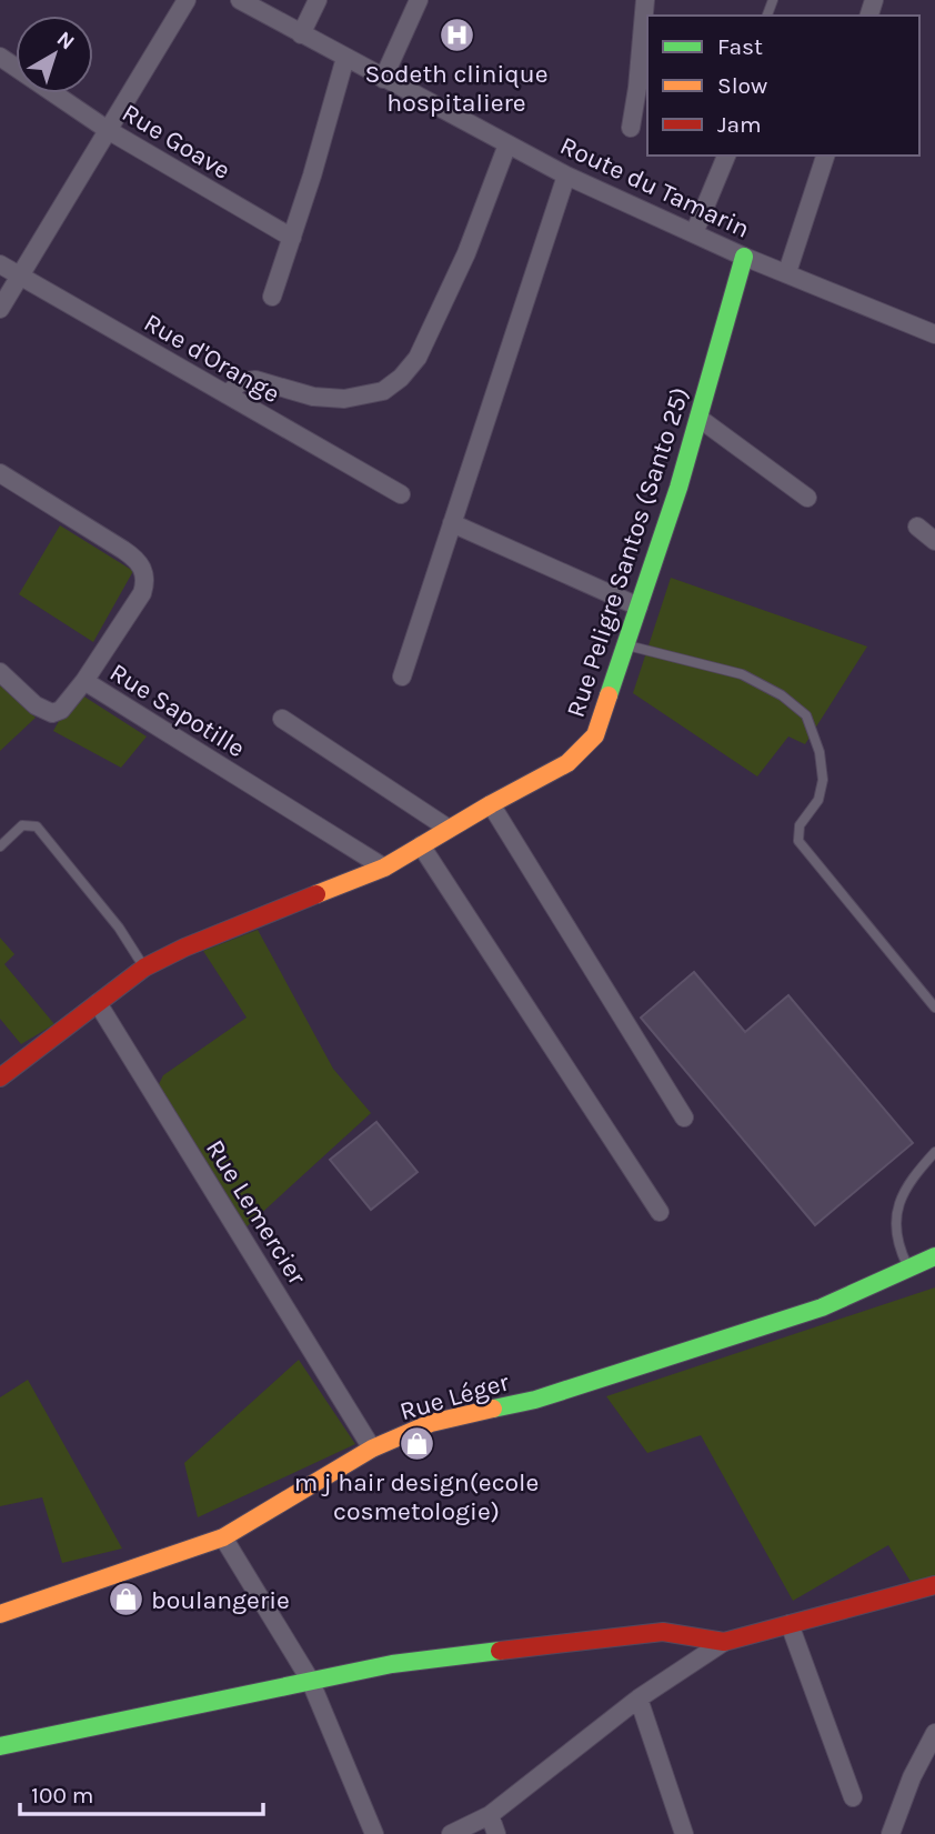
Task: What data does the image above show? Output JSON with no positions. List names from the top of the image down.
{
  "streets": {
    "street": [
      "Rue Goave",
      "Route du Tamarin",
      "Rue d'Orange",
      "Rue Peligre Santos (Santo 25)",
      "Rue Sapotille",
      "Rue Lemercier",
      "Rue Léger"
    ]
  },
  "crossings": [
    ["Route du Tamarin", "Rue Peligre Santos (Santo 25)"],
    ["Rue Peligre Santos (Santo 25)", "Rue Sapotille"],
    ["Rue Peligre Santos (Santo 25)", "Rue Lemercier"],
    ["Rue Lemercier", "Rue Léger"]
  ],
  "places": {
    "hospital": ["Sodeth clinique hospitaliere"],
    "shop": ["m j hair design(ecole cosmetologie)", "boulangerie"]
  },
  "legend": ["Fast", "Slow", "Jam"],
  "scale_bar": "100 m",
  "north": "top right"
}
